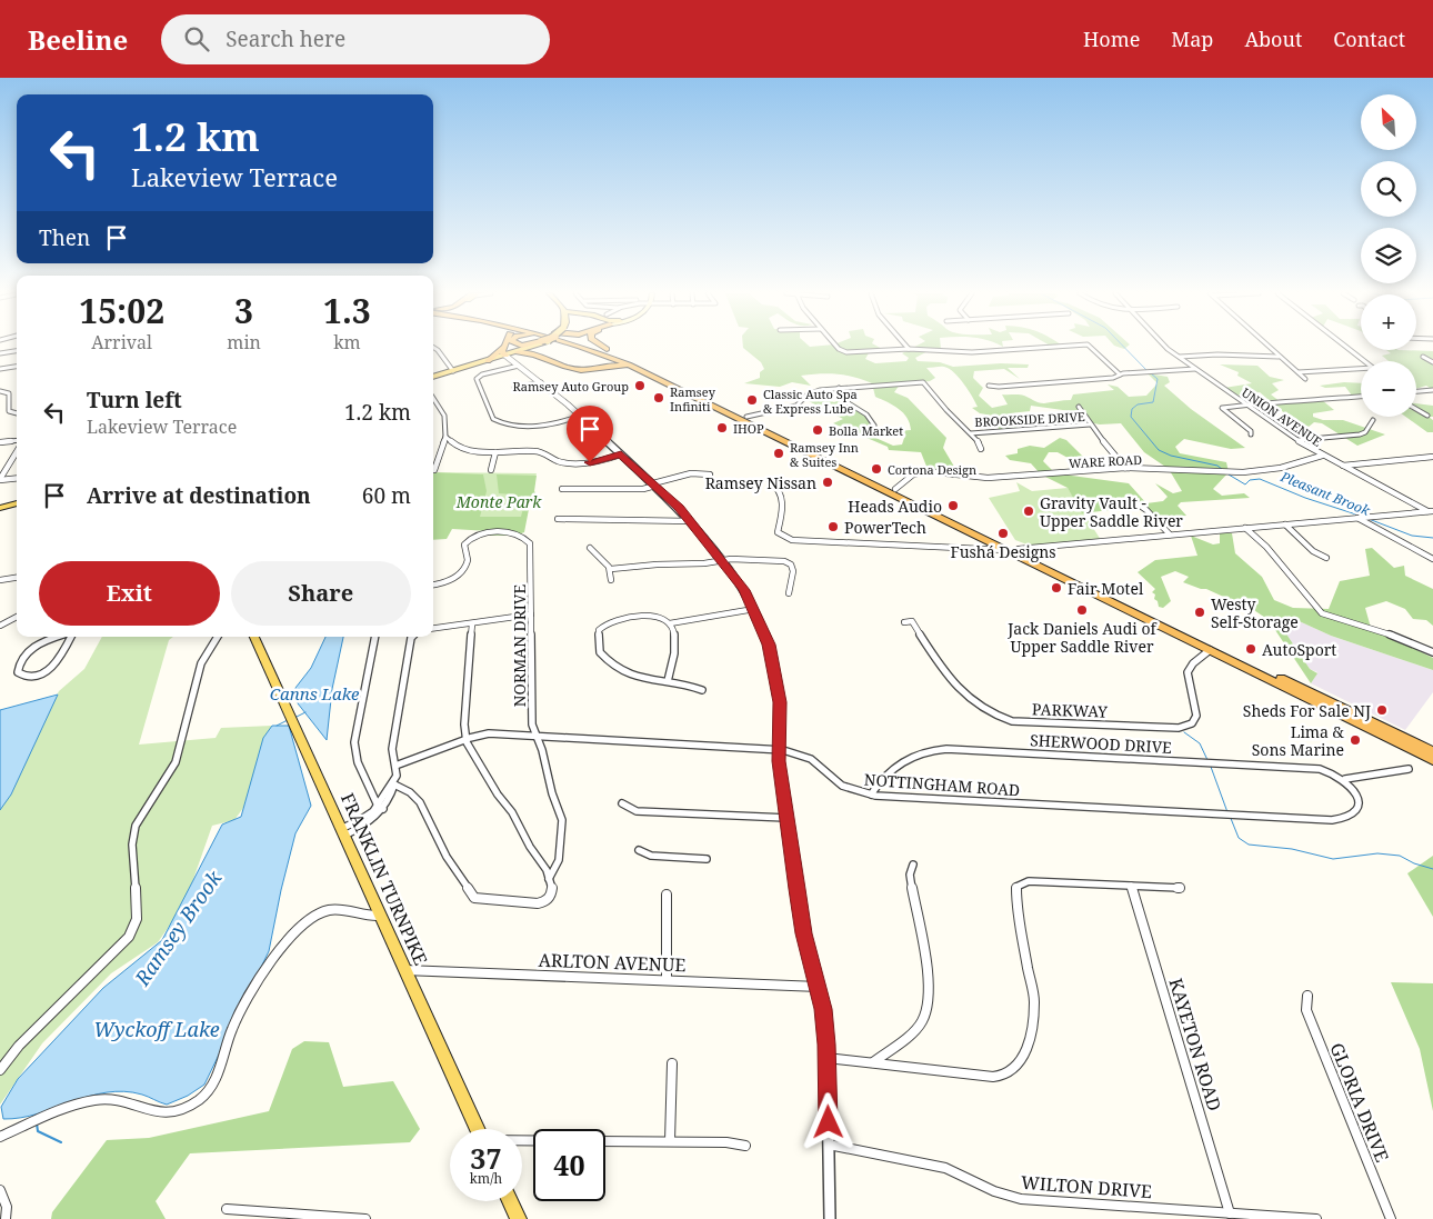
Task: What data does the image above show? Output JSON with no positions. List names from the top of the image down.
{
  "streets": {
    "main road": ["FRANKLIN TURNPIKE"],
    "street": [
      "UNION AVENUE",
      "BROOKSIDE DRIVE",
      "WARE ROAD",
      "NORMAN DRIVE",
      "PARKWAY",
      "SHERWOOD DRIVE",
      "NOTTINGHAM ROAD",
      "ARLTON AVENUE",
      "KAYETON ROAD",
      "GLORIA DRIVE",
      "WILTON DRIVE"
    ]
  },
  "crossings": [
    ["UNION AVENUE", "WARE ROAD"],
    ["BROOKSIDE DRIVE", "WARE ROAD"],
    ["NORMAN DRIVE", "NOTTINGHAM ROAD"],
    ["SHERWOOD DRIVE", "NOTTINGHAM ROAD"],
    ["FRANKLIN TURNPIKE", "ARLTON AVENUE"],
    ["KAYETON ROAD", "WILTON DRIVE"]
  ],
  "water": [
    "Pleasant Brook",
    "Canns Lake",
    "Ramsey Brook",
    "Wyckoff Lake"
  ],
  "parks": ["Monte Park"],
  "places": [
    "Ramsey Auto Group",
    "Ramsey Infiniti",
    "Classic Auto Spa & Express Lube",
    "IHOP",
    "Bolla Market",
    "Ramsey Inn & Suites",
    "Cortona Design",
    "Ramsey Nissan",
    "Heads Audio",
    "Gravity Vault - Upper Saddle River",
    "PowerTech",
    "Fushá Designs",
    "Fair Motel",
    "Jack Daniels Audi of Upper Saddle River",
    "Westy Self-Storage",
    "AutoSport",
    "Sheds For Sale NJ",
    "Lima & Sons Marine"
  ],
  "north": "top left",
  "page": {
    "header": "Beeline",
    "search": "Search here",
    "nav": [
      "Home",
      "Map",
      "About",
      "Contact"
    ],
    "map_buttons": ["+", "−"],
    "turn": ["1.2 km", "Lakeview Terrace"],
    "then": "Then",
    "eta": [
      "15:02",
      "Arrival",
      "3",
      "min",
      "1.3",
      "km"
    ],
    "list": [
      {
        "name": "Turn left",
        "note": "Lakeview Terrace",
        "value": "1.2 km"
      },
      {
        "name": "Arrive at destination",
        "value": "60 m"
      }
    ],
    "buttons": ["Exit", "Share"],
    "speed": "37 km/h",
    "limit": "40"
  }
}
